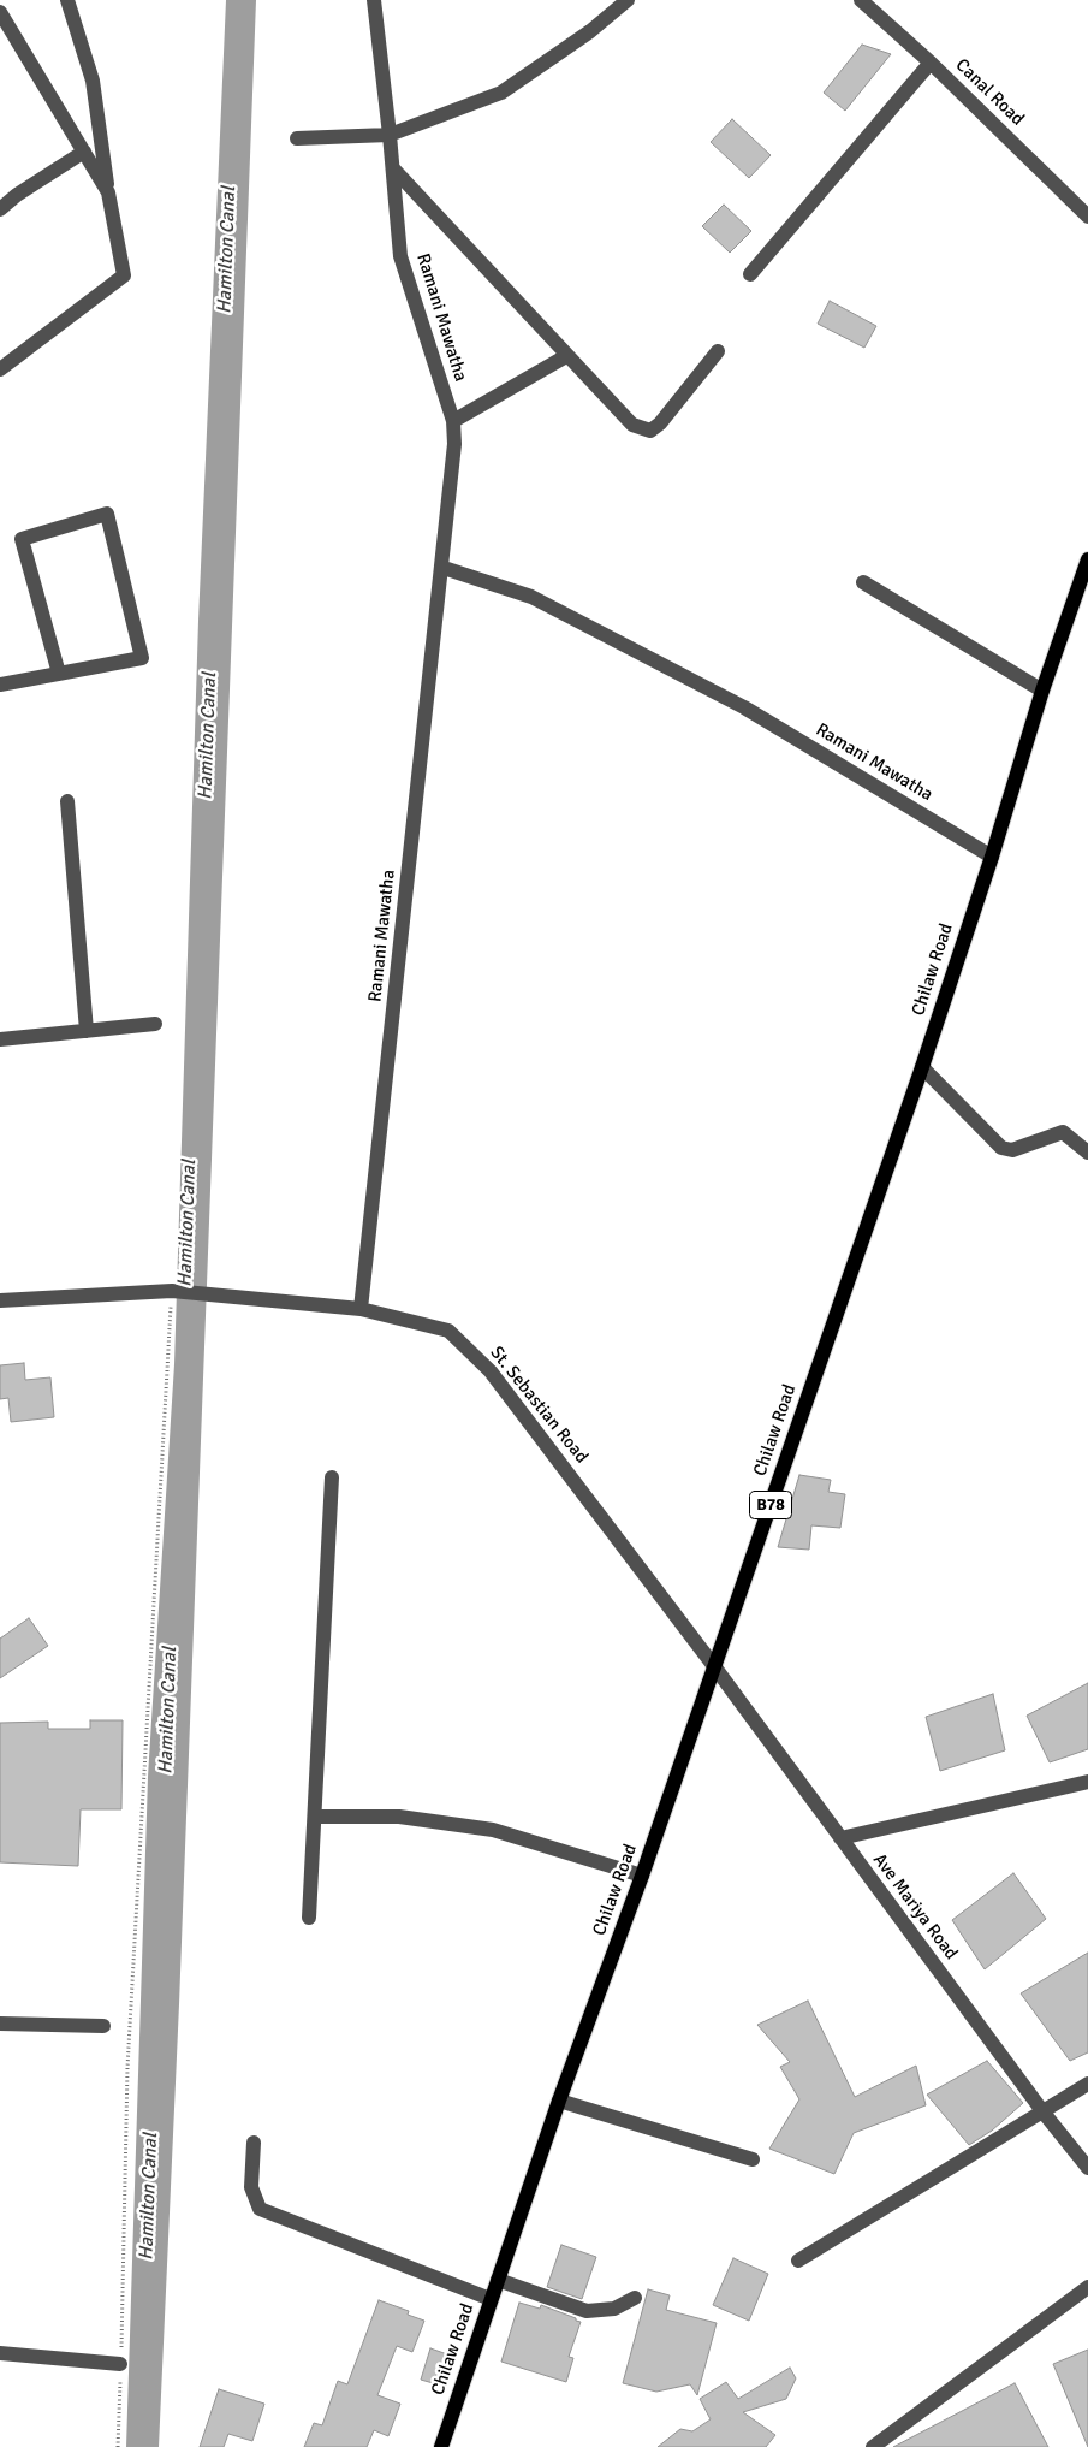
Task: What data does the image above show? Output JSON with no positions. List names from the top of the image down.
{
  "streets": {
    "main road": ["Chilaw Road", "B78"],
    "street": [
      "Canal Road",
      "Ramani Mawatha",
      "St. Sebastian Road",
      "Ave Mariya Road"
    ]
  },
  "crossings": [
    ["Ramani Mawatha", "Chilaw Road"],
    ["Ramani Mawatha", "St. Sebastian Road"],
    ["Chilaw Road", "St. Sebastian Road"],
    ["Chilaw Road", "Ave Mariya Road"],
    ["St. Sebastian Road", "Ave Mariya Road"]
  ],
  "water": ["Hamilton Canal"]
}
